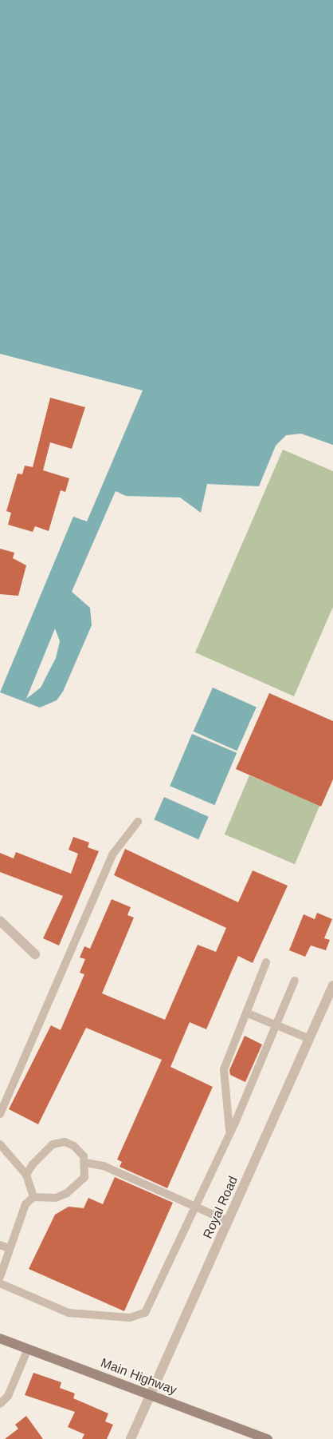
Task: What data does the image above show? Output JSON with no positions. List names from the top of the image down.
{
  "streets": {
    "main road": ["Main Highway"],
    "street": ["Royal Road"]
  },
  "crossings": [
    ["Royal Road", "Main Highway"]
  ]
}
